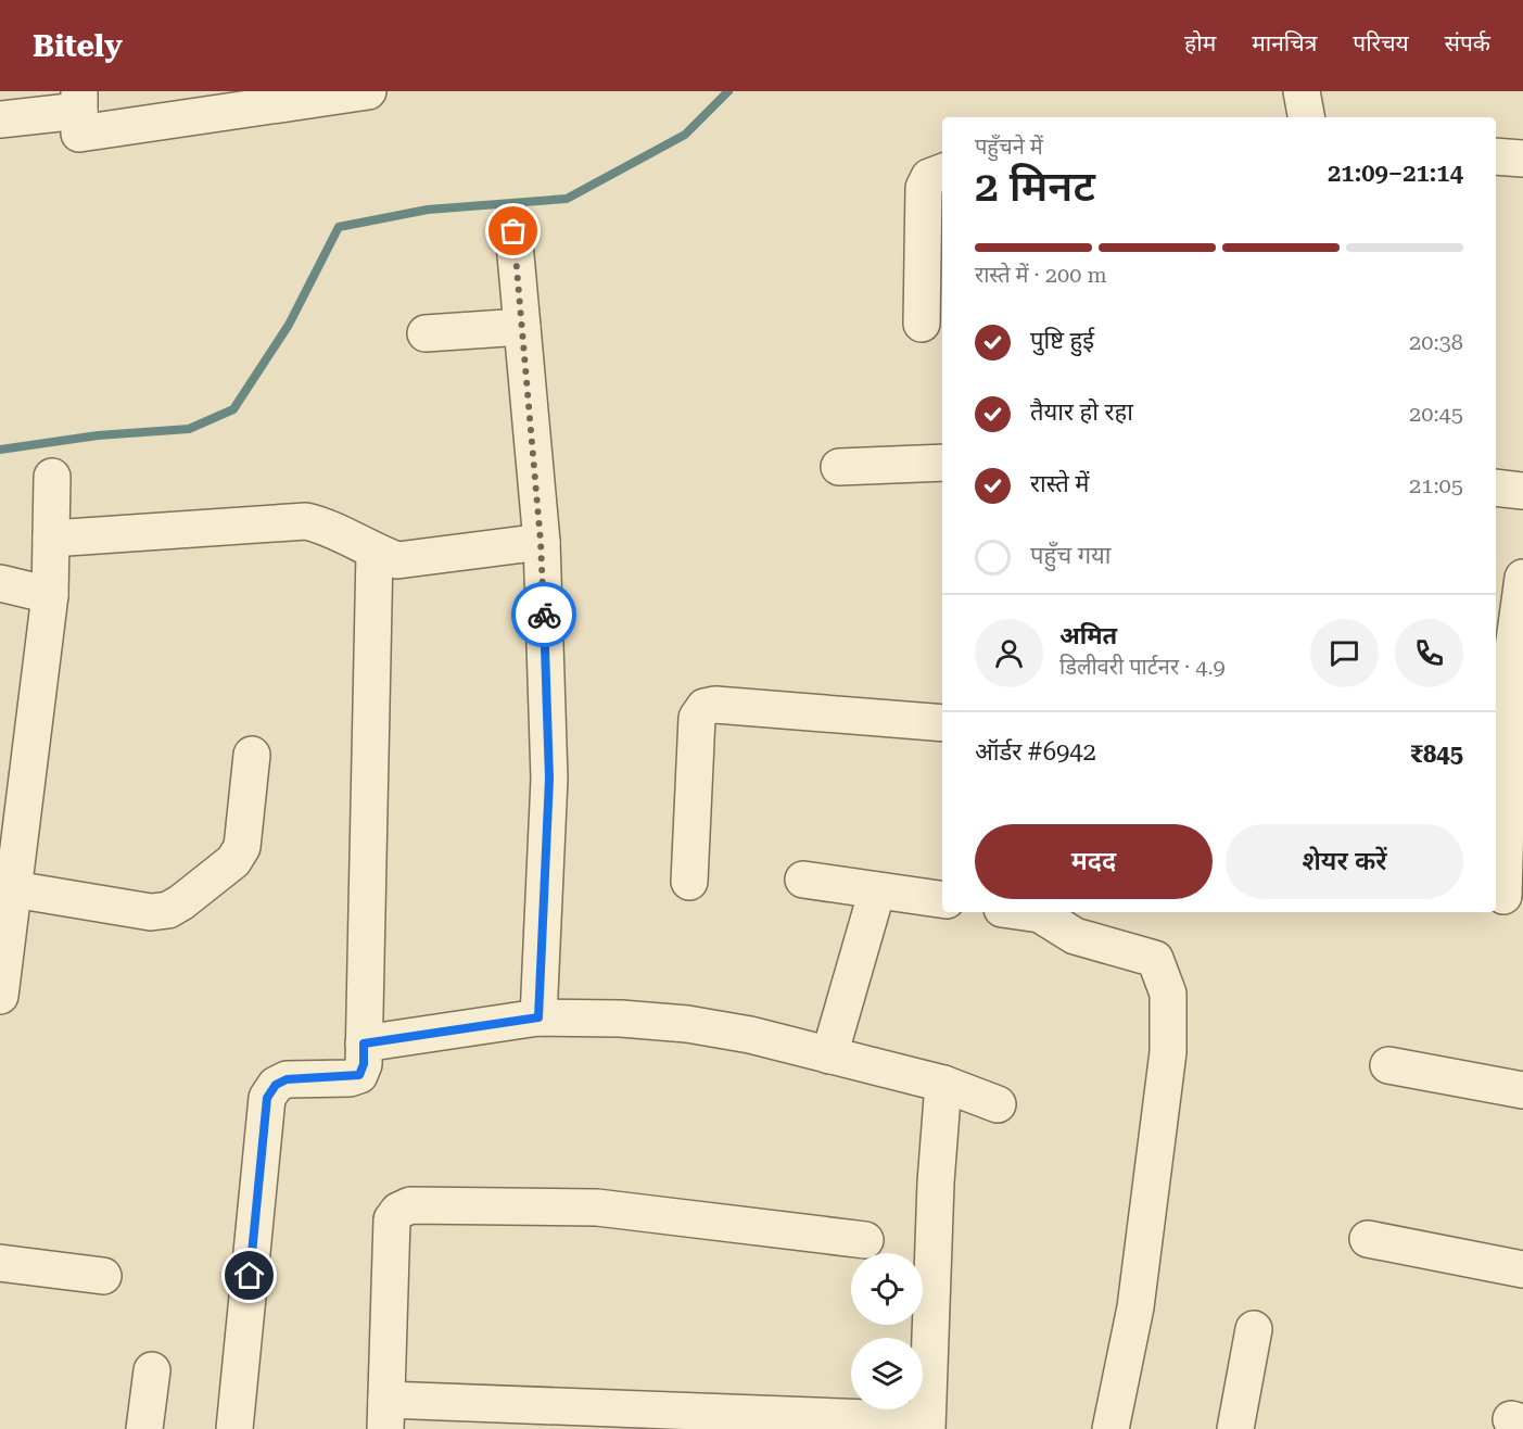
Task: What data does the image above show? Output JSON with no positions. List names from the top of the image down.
{
  "page": {
    "header": "Bitely",
    "nav": [
      "होम",
      "मानचित्र",
      "परिचय",
      "संपर्क"
    ],
    "heading": ["2 मिनट", "पहुँचने में", "21:09–21:14"],
    "panel": [
      "अमित",
      "डिलीवरी पार्टनर · 4.9",
      "ऑर्डर #6942",
      "₹845"
    ],
    "bar": "रास्ते में · 200 m",
    "list": [
      ["पुष्टि हुई", "20:38"],
      ["तैयार हो रहा", "20:45"],
      ["रास्ते में", "21:05"],
      "पहुँच गया"
    ],
    "buttons": ["मदद", "शेयर करें"]
  }
}
